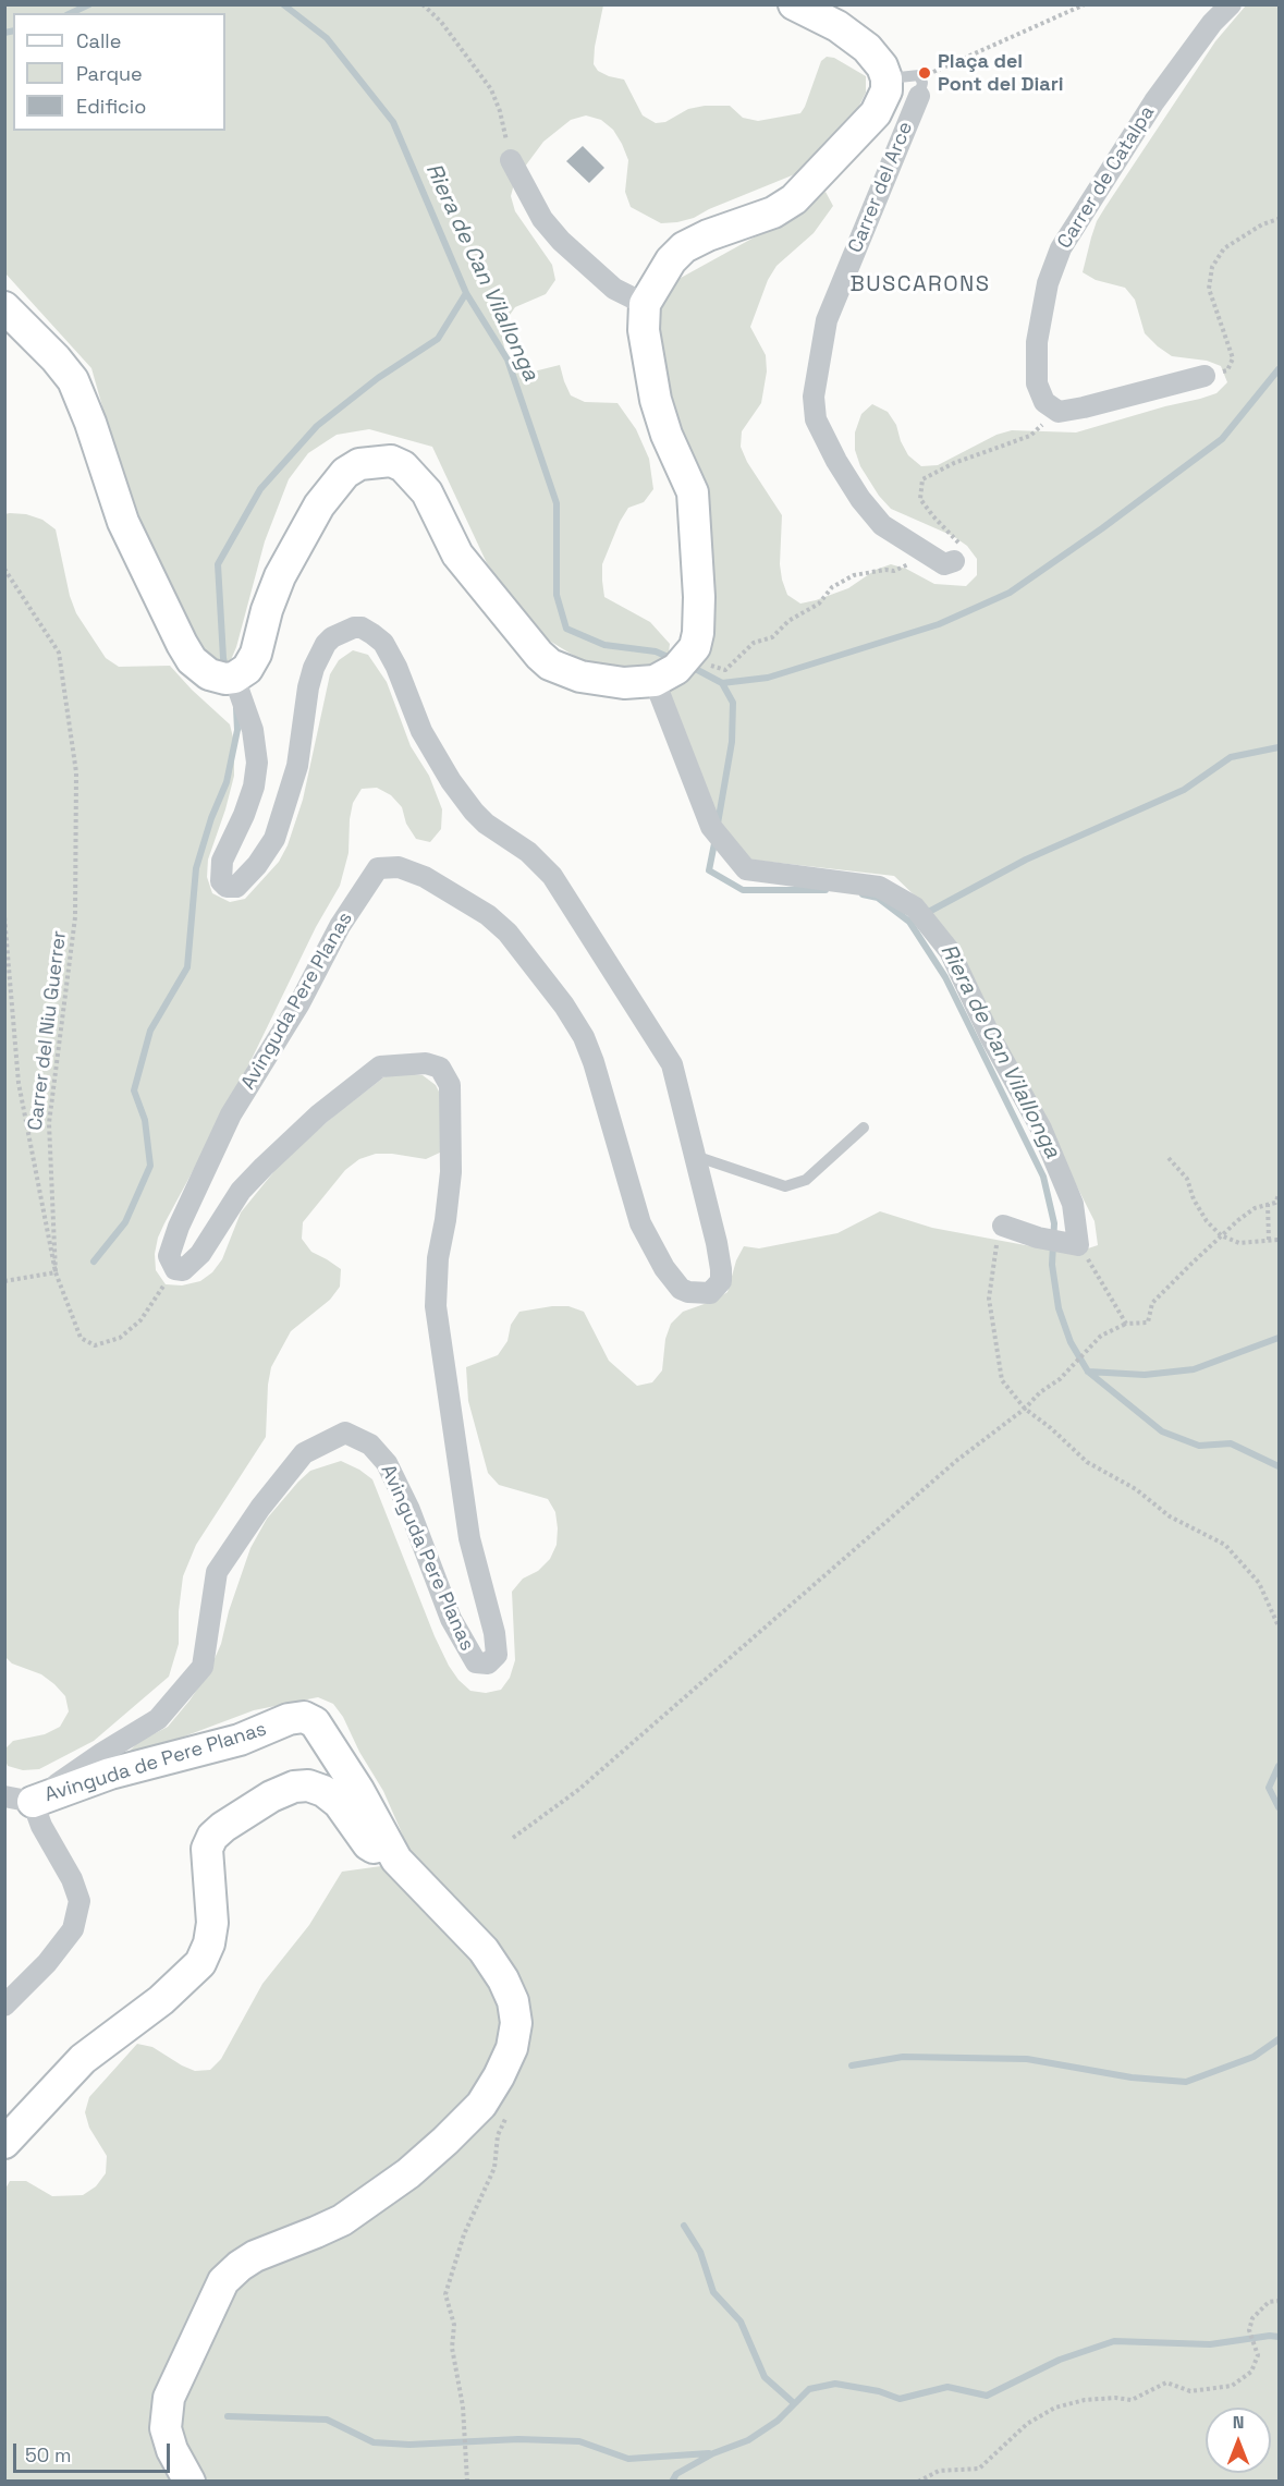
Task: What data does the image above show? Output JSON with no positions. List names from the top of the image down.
{
  "streets": {
    "street": [
      "Carrer de Catalpa",
      "Carrer del Arce",
      "Avinguda Pere Planas",
      "Avinguda de Pere Planas"
    ],
    "path": ["Carrer del Niu Guerrer"]
  },
  "crossings": [
    ["Avinguda Pere Planas", "Avinguda de Pere Planas"]
  ],
  "districts": ["BUSCARONS"],
  "water": ["Riera de Can Vilallonga"],
  "places": ["Plaça del Pont del Diari"],
  "legend": ["Calle", "Parque", "Edificio"],
  "scale_bar": "50 m",
  "north": "top"
}
